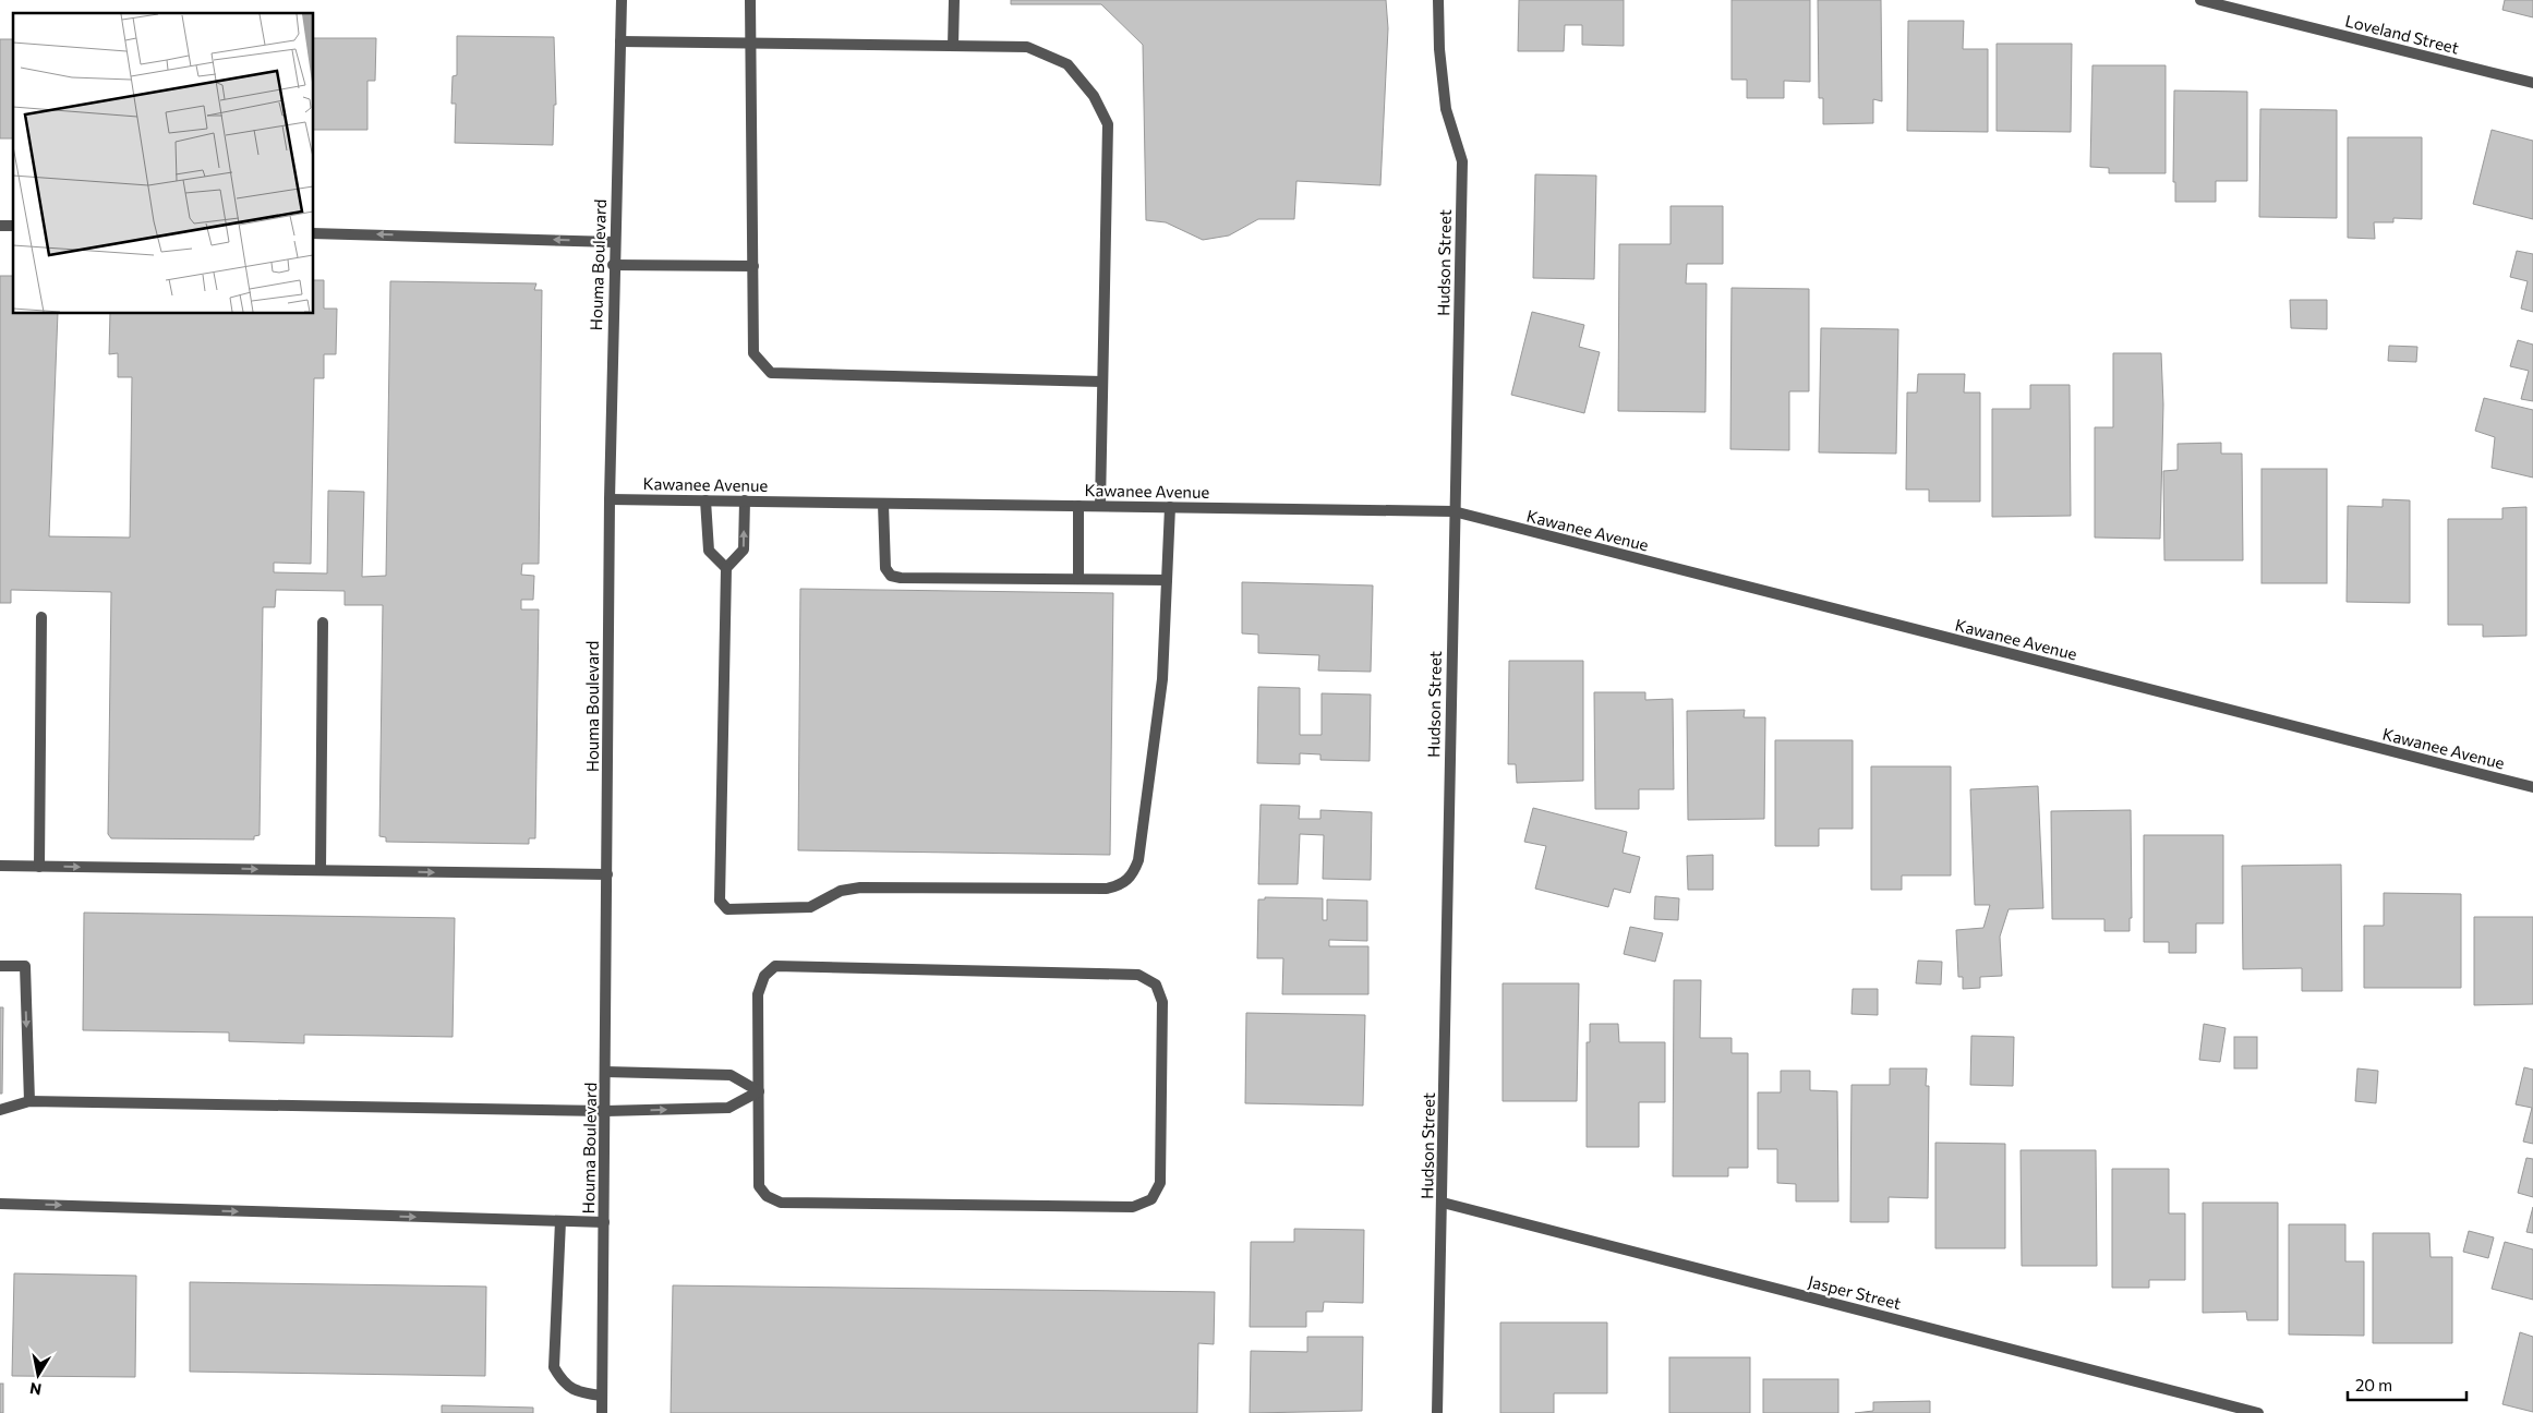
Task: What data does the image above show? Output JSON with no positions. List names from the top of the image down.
{
  "streets": {
    "street": [
      "Loveland Street",
      "Hudson Street",
      "Houma Boulevard",
      "Kawanee Avenue",
      "Jasper Street"
    ]
  },
  "crossings": [
    ["Hudson Street", "Kawanee Avenue"],
    ["Hudson Street", "Jasper Street"],
    ["Houma Boulevard", "Kawanee Avenue"]
  ],
  "scale_bar": "20 m",
  "north": "bottom"
}
